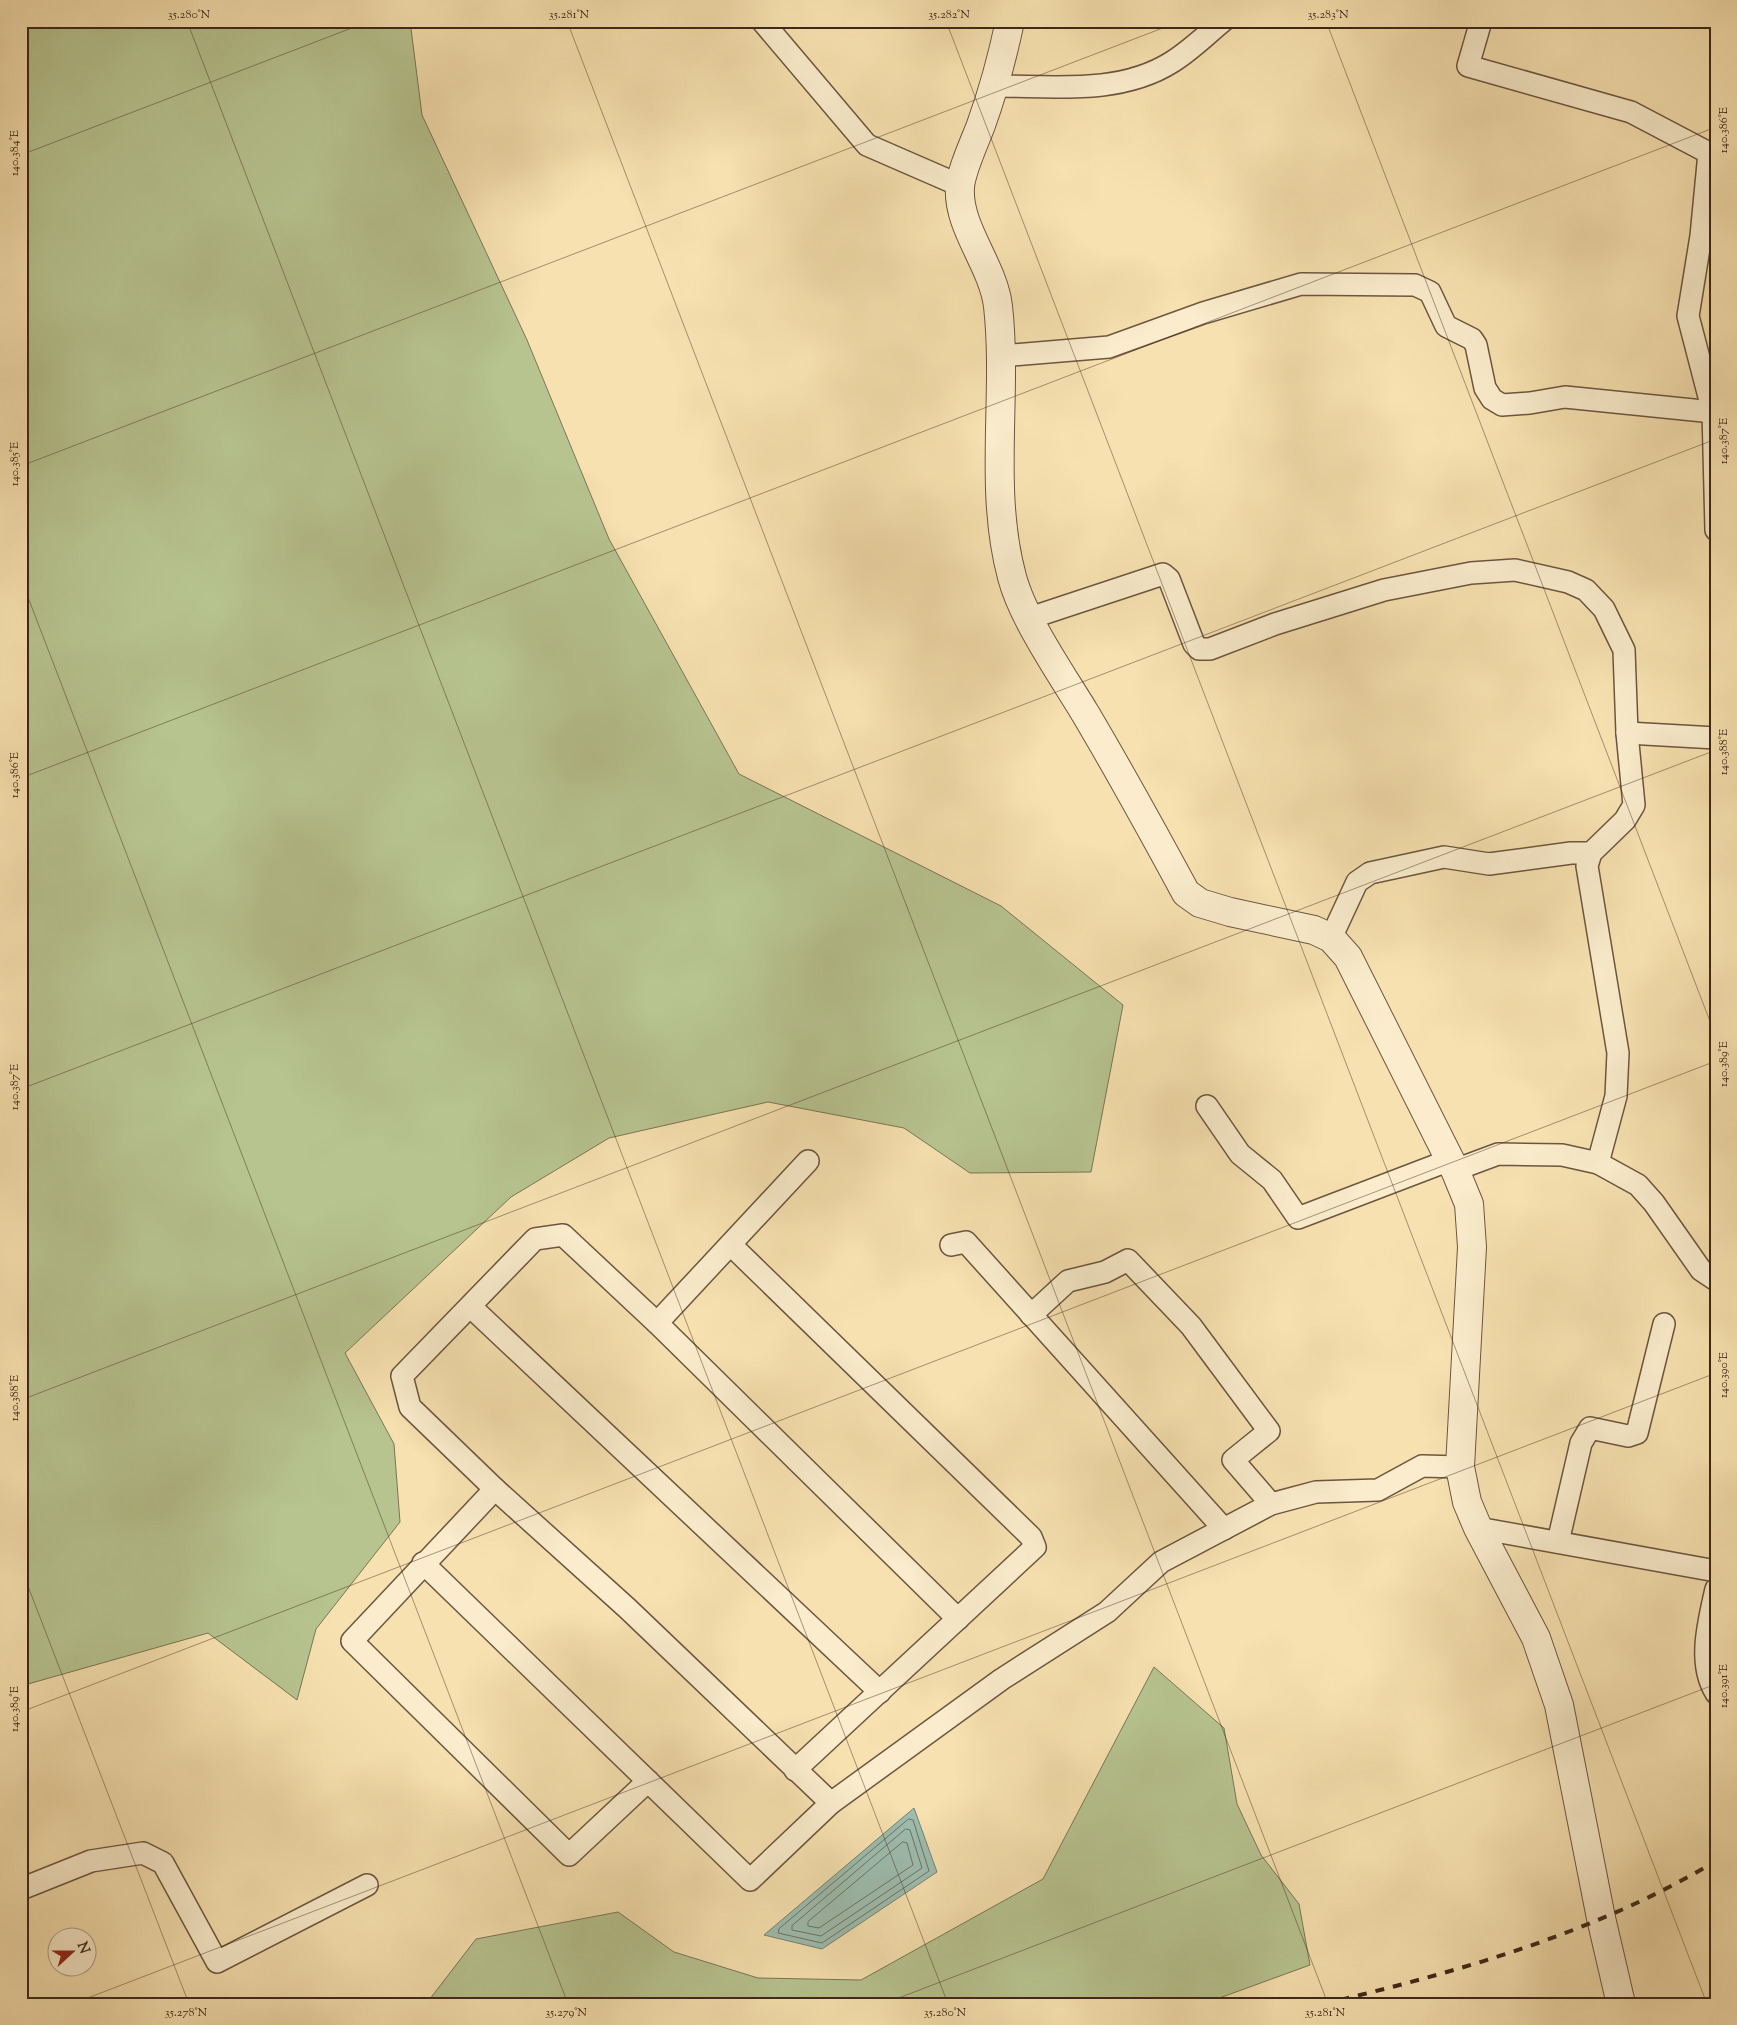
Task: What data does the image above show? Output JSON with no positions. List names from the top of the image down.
{
  "north": "right",
  "coordinates": [
    "35.280°N",
    "35.281°N",
    "35.282°N",
    "35.283°N",
    "140.386°E",
    "140.384°E",
    "140.387°E",
    "140.385°E",
    "140.388°E",
    "140.389°E",
    "140.390°E",
    "140.391°E",
    "35.278°N",
    "35.279°N"
  ]
}
